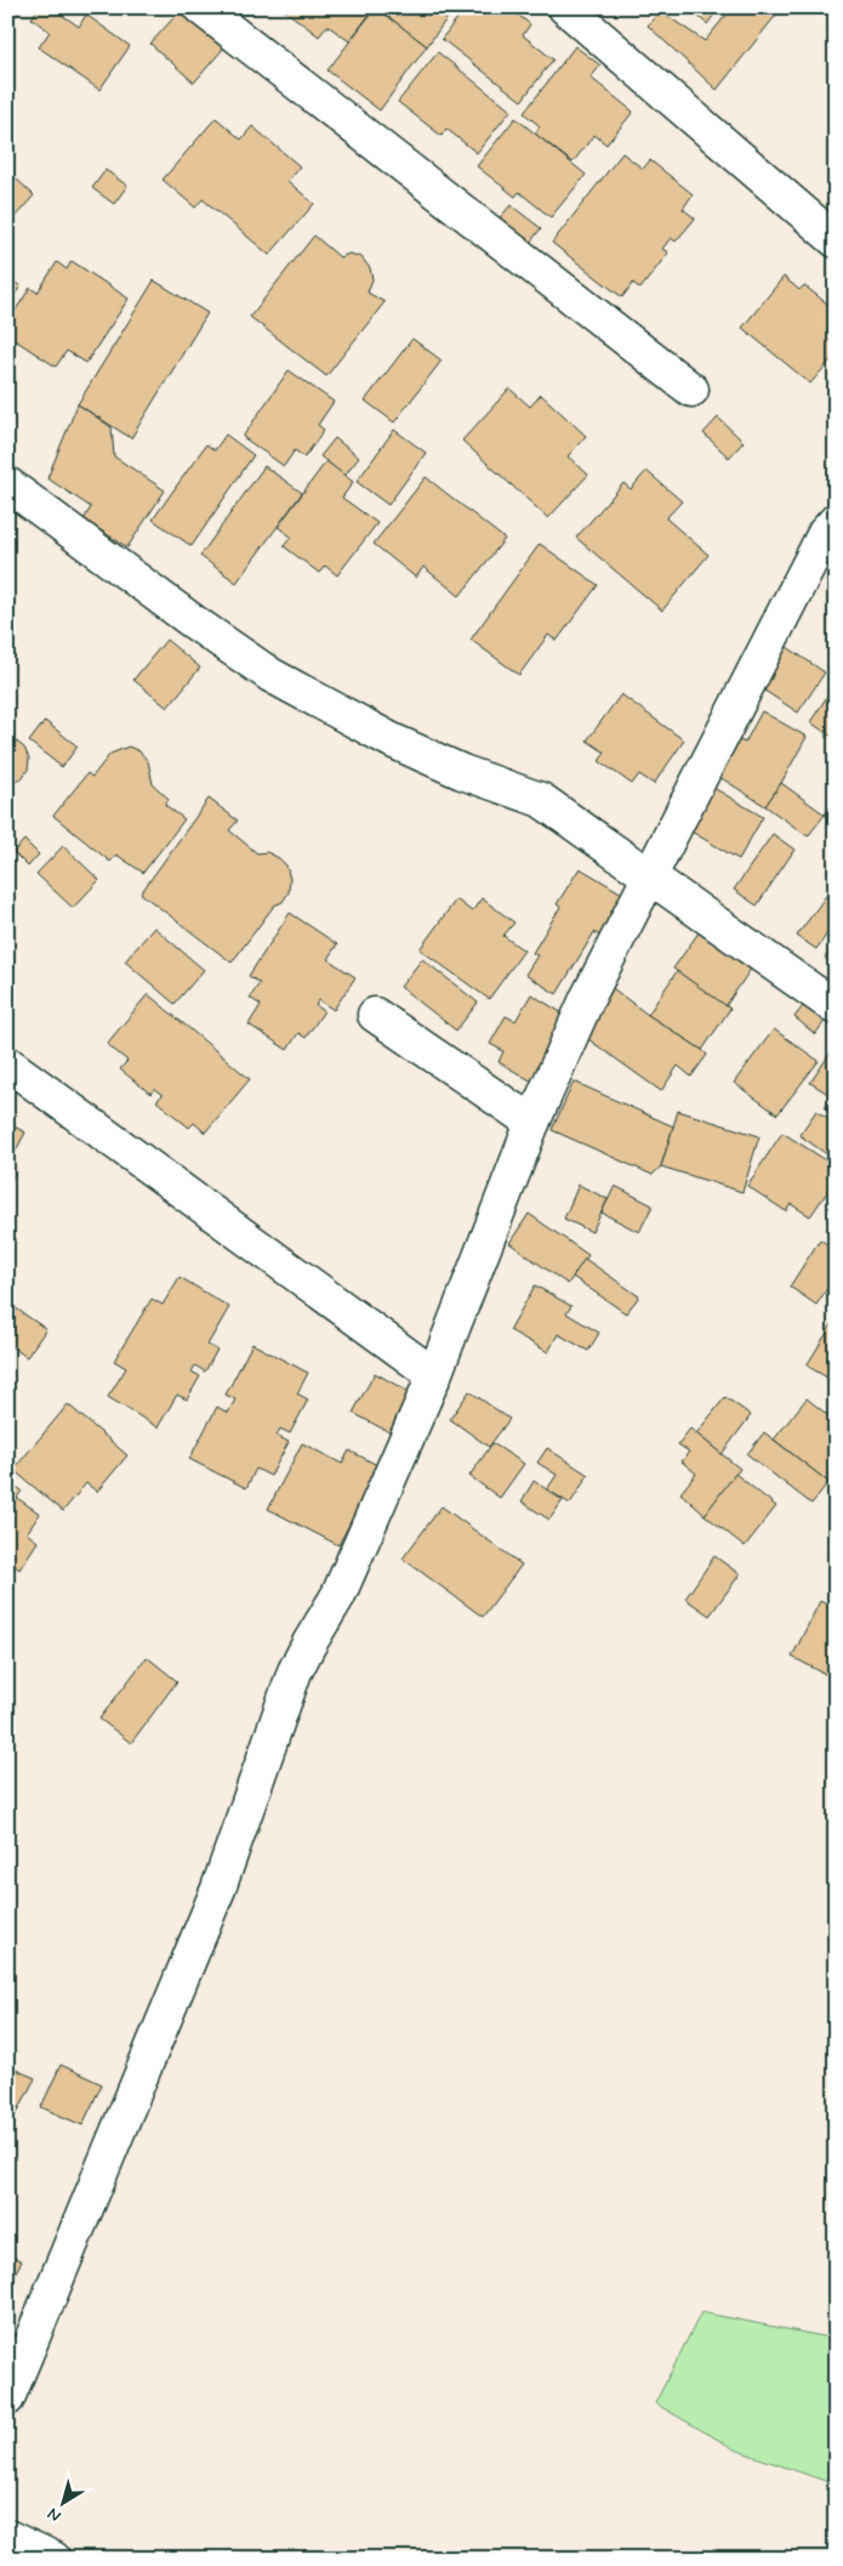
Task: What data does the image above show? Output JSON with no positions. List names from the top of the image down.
{
  "north": "bottom left"
}
